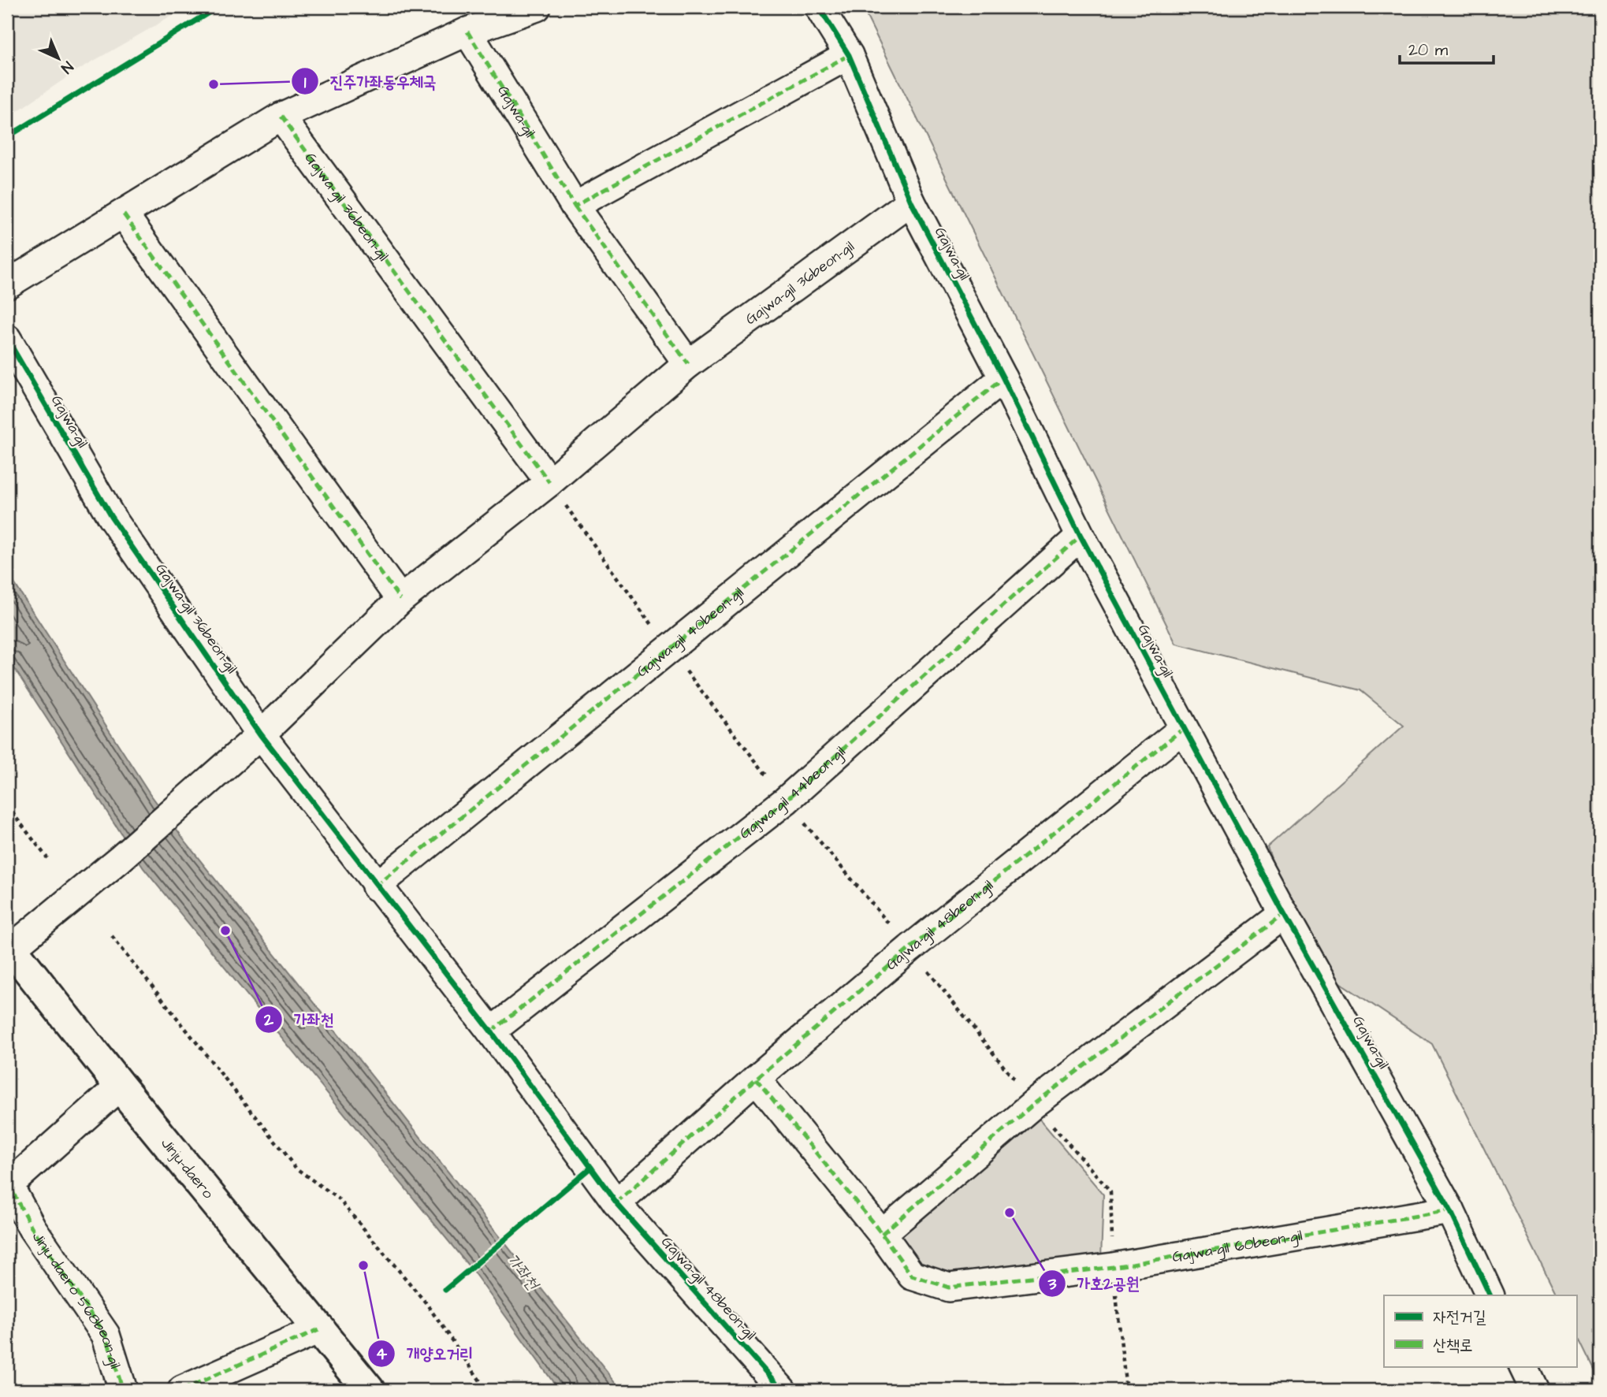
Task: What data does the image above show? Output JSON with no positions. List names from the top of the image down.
{
  "streets": {
    "street": [
      "Gajwa-gil",
      "Gajwa-gil 36beon-gil",
      "Gajwa-gil 40beon-gil",
      "Gajwa-gil 44beon-gil",
      "Gajwa-gil 48beon-gil",
      "Jinju-daero",
      "Gajwa-gil 60beon-gil",
      "Jinju-daero 568beon-gil"
    ]
  },
  "crossings": [
    ["Gajwa-gil", "Gajwa-gil 36beon-gil"],
    ["Gajwa-gil", "Gajwa-gil 40beon-gil"],
    ["Gajwa-gil", "Gajwa-gil 44beon-gil"],
    ["Gajwa-gil", "Gajwa-gil 48beon-gil"],
    ["Gajwa-gil", "Gajwa-gil 60beon-gil"],
    ["Gajwa-gil 48beon-gil", "Gajwa-gil 60beon-gil"],
    ["Jinju-daero", "Jinju-daero 568beon-gil"]
  ],
  "water": ["가좌천"],
  "places": [
    "진주가좌동우체국",
    "가좌천",
    "가호2공원",
    "개양오거리"
  ],
  "legend": ["자전거길", "산책로"],
  "scale_bar": "20 m",
  "north": "bottom right"
}
